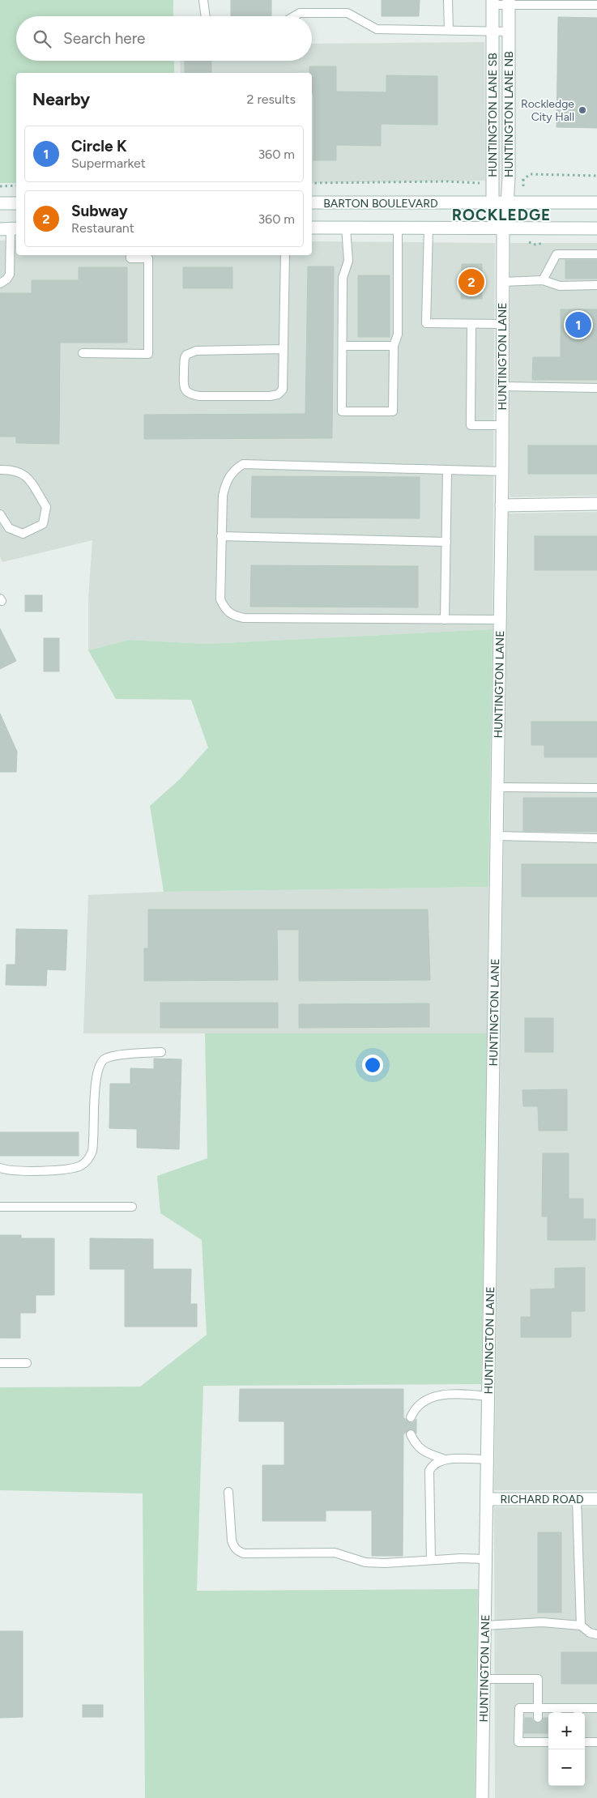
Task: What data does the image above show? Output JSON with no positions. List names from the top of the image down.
{
  "streets": {
    "street": [
      "HUNTINGTON LANE NB",
      "HUNTINGTON LANE SB",
      "BARTON BOULEVARD",
      "HUNTINGTON LANE",
      "RICHARD ROAD"
    ]
  },
  "crossings": [
    ["HUNTINGTON LANE NB", "HUNTINGTON LANE SB"],
    ["HUNTINGTON LANE NB", "BARTON BOULEVARD"],
    ["HUNTINGTON LANE NB", "HUNTINGTON LANE"],
    ["HUNTINGTON LANE SB", "BARTON BOULEVARD"],
    ["HUNTINGTON LANE SB", "HUNTINGTON LANE"],
    ["HUNTINGTON LANE", "RICHARD ROAD"]
  ],
  "districts": ["ROCKLEDGE"],
  "places": ["Rockledge City Hall"],
  "page": {
    "search": "Search here",
    "heading": ["Nearby", "2 results"],
    "list": [
      {
        "mark": "1",
        "name": "Circle K",
        "note": "Supermarket",
        "value": "360 m"
      },
      {
        "mark": "2",
        "name": "Subway",
        "note": "Restaurant",
        "value": "360 m"
      }
    ],
    "pins": ["2", "1"],
    "map_buttons": ["+", "−"]
  }
}
